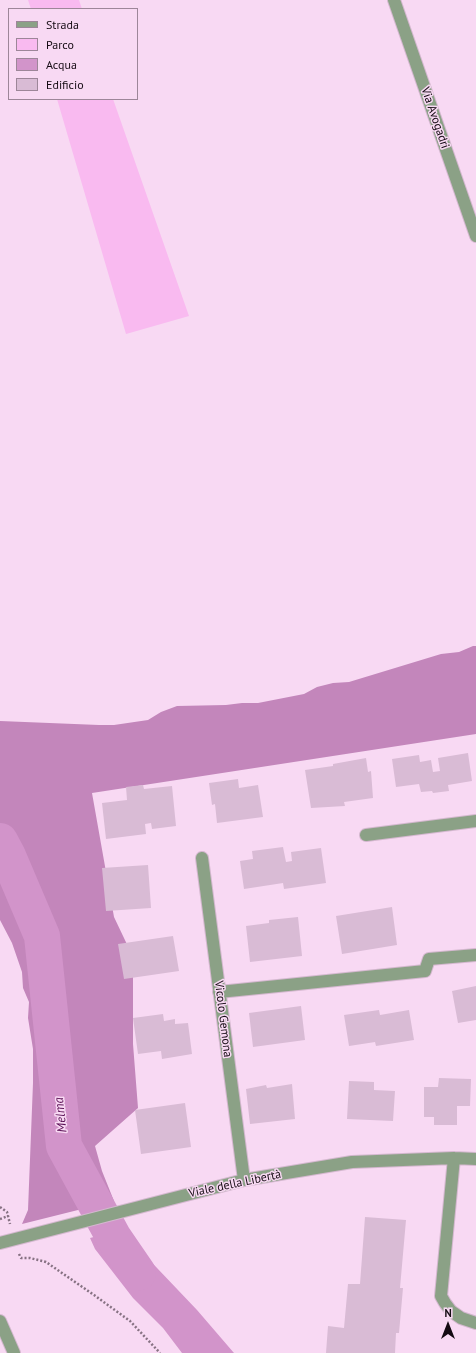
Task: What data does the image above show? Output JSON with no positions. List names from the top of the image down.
{
  "streets": {
    "street": ["Via Avogadri", "Vicolo Gemona", "Viale della Libertà"]
  },
  "crossings": [
    ["Vicolo Gemona", "Viale della Libertà"]
  ],
  "water": ["Melma"],
  "legend": [
    "Strada",
    "Parco",
    "Acqua",
    "Edificio"
  ],
  "north": "top"
}
